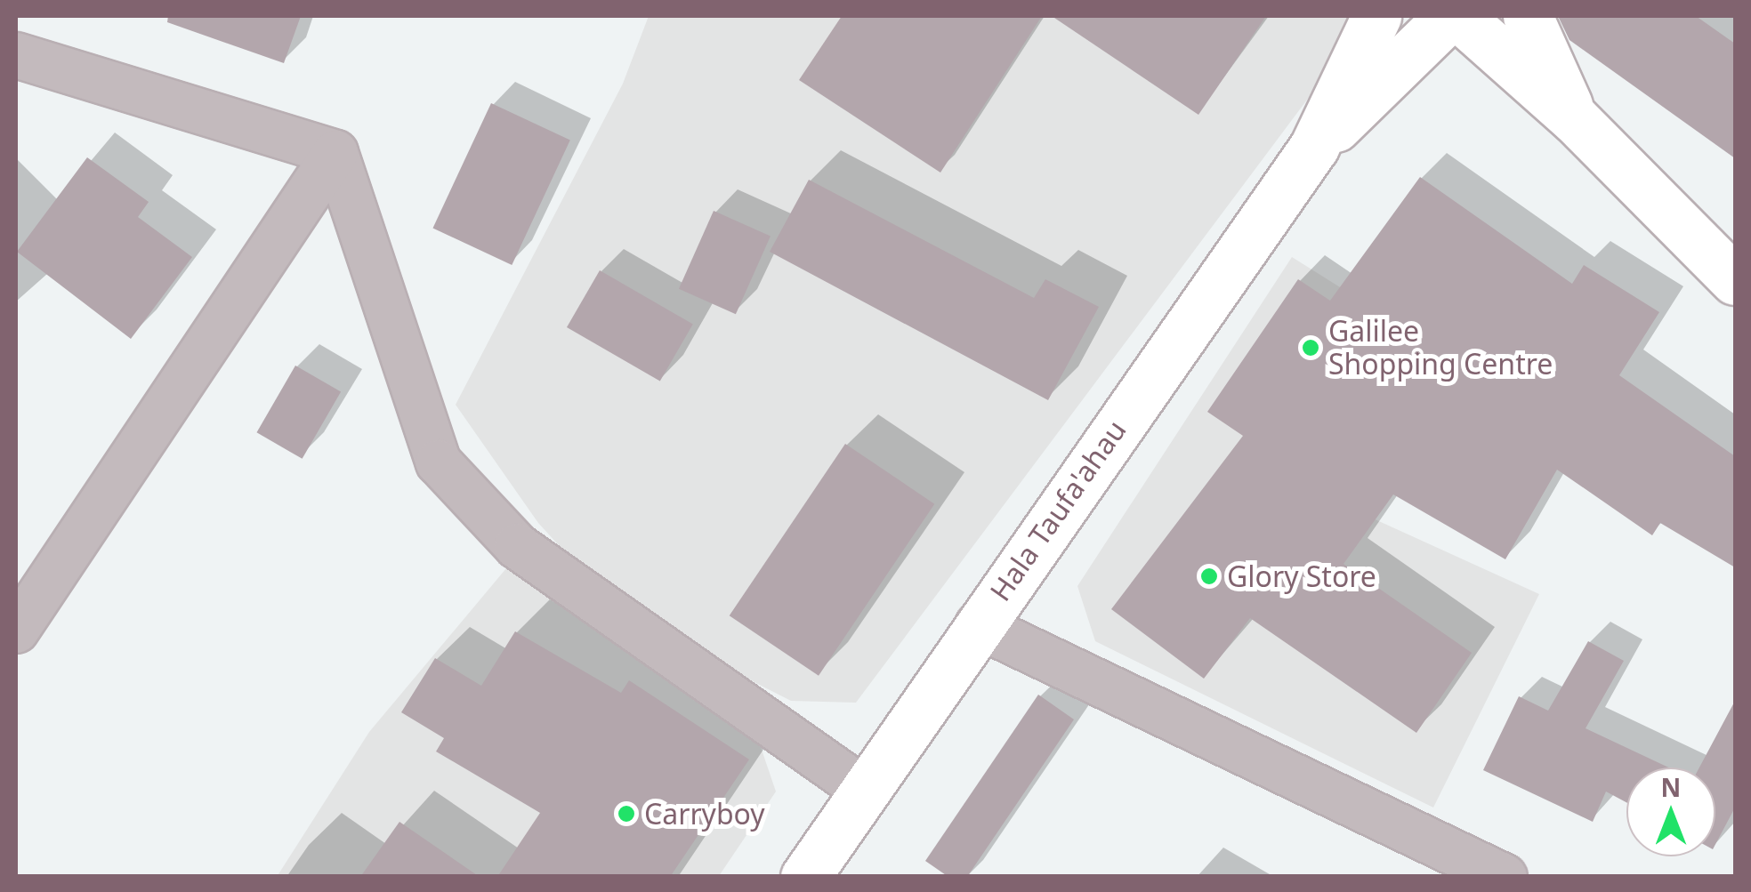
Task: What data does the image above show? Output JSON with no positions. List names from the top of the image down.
{
  "streets": {
    "main road": ["Hala Taufa'ahau"]
  },
  "places": ["Galilee Shopping Centre", "Glory Store", "Carryboy"],
  "north": "top"
}
